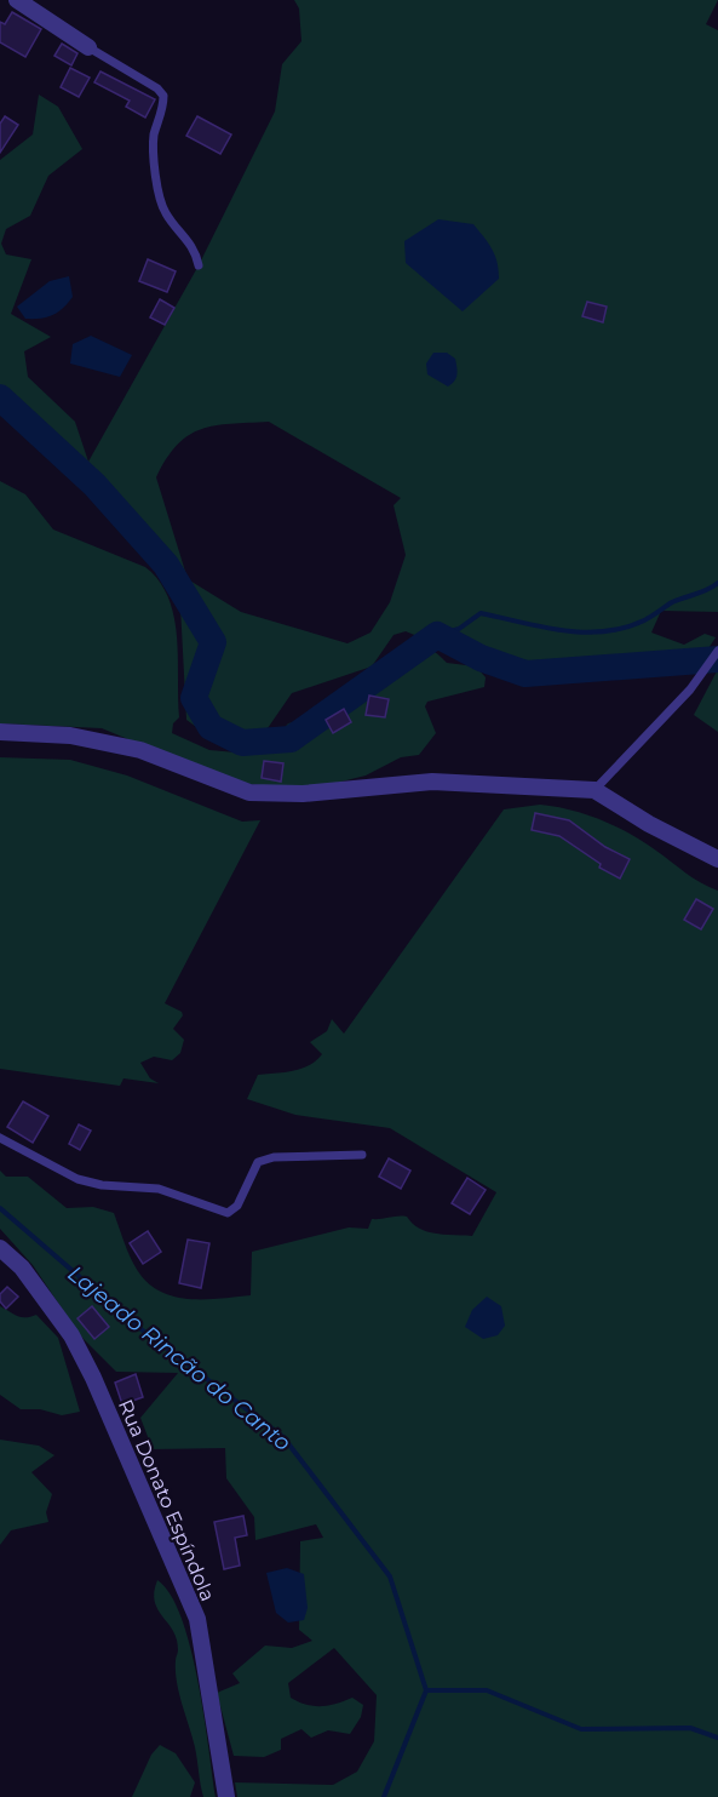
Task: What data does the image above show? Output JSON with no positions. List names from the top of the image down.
{
  "streets": {
    "street": ["Rua Donato Espíndola"]
  },
  "water": ["Lajeado Rincão do Canto"]
}
